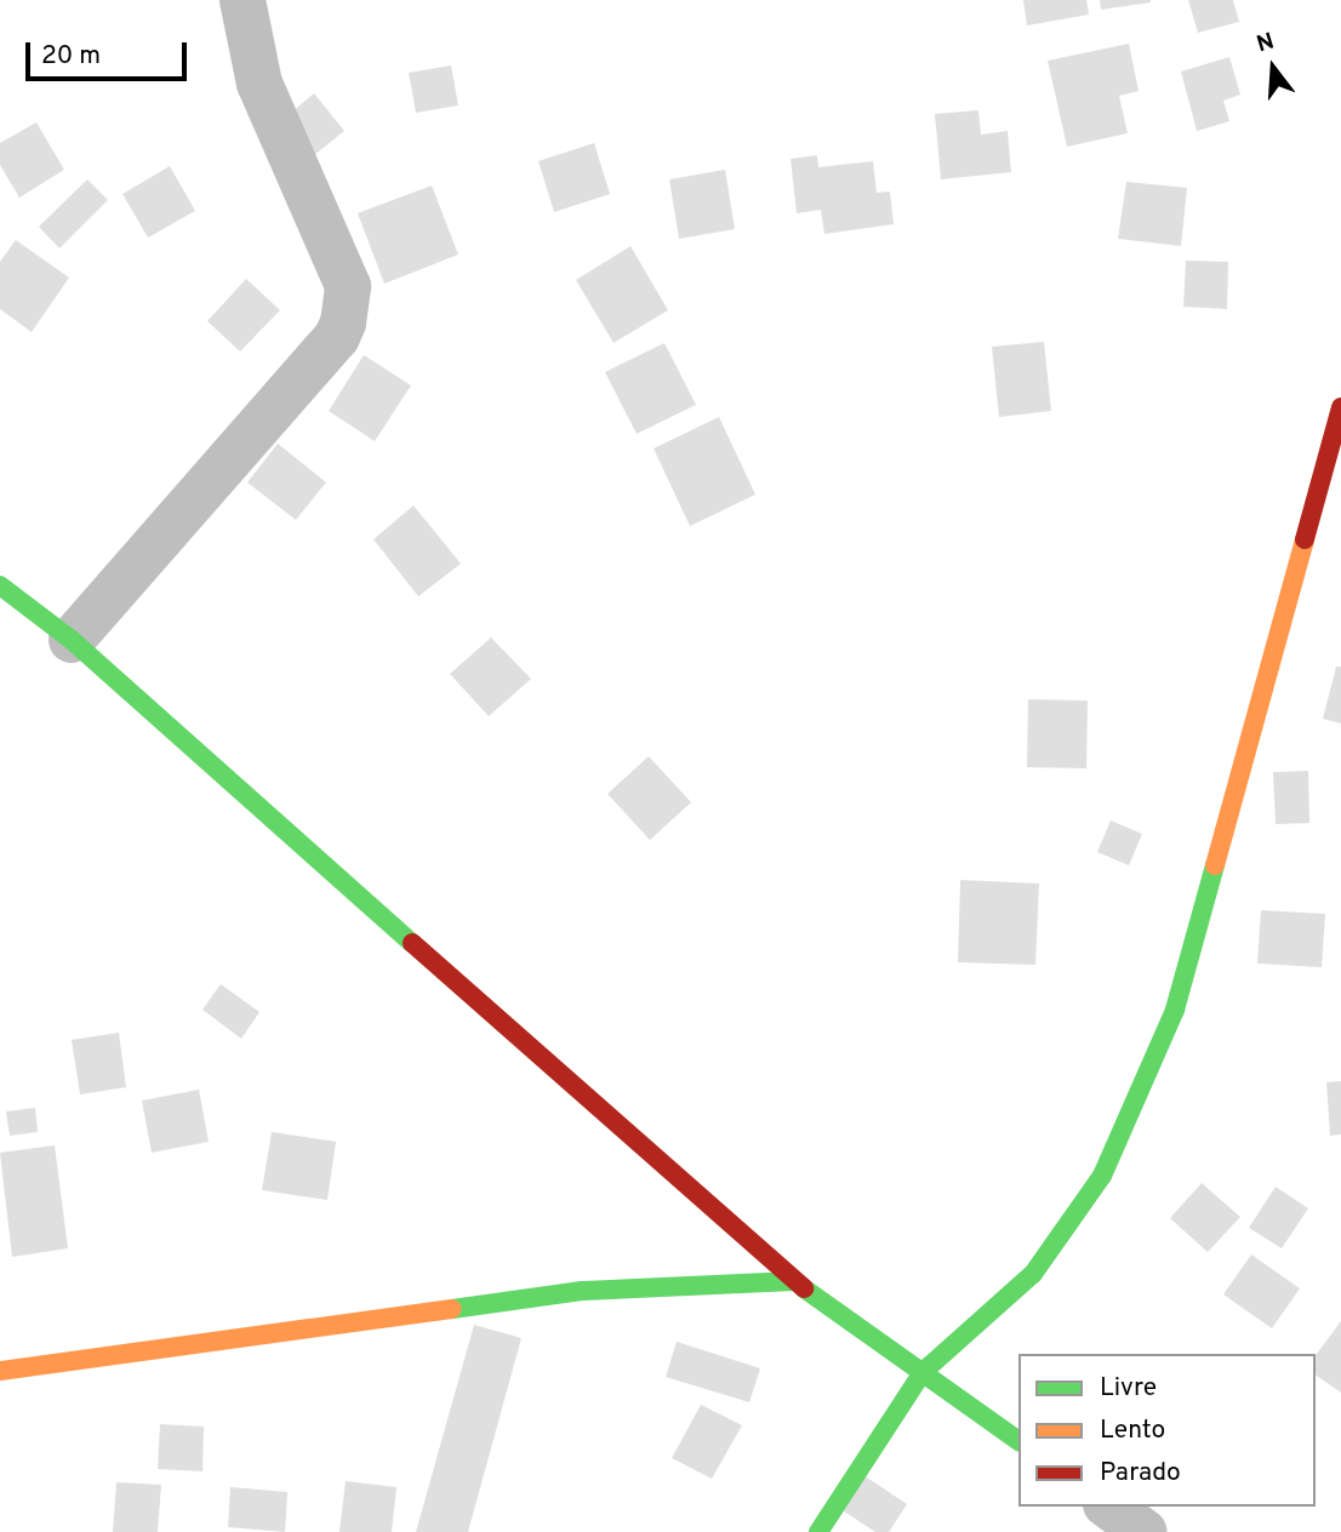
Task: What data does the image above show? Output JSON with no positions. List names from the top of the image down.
{
  "legend": ["Livre", "Lento", "Parado"],
  "scale_bar": "20 m",
  "north": "top"
}
